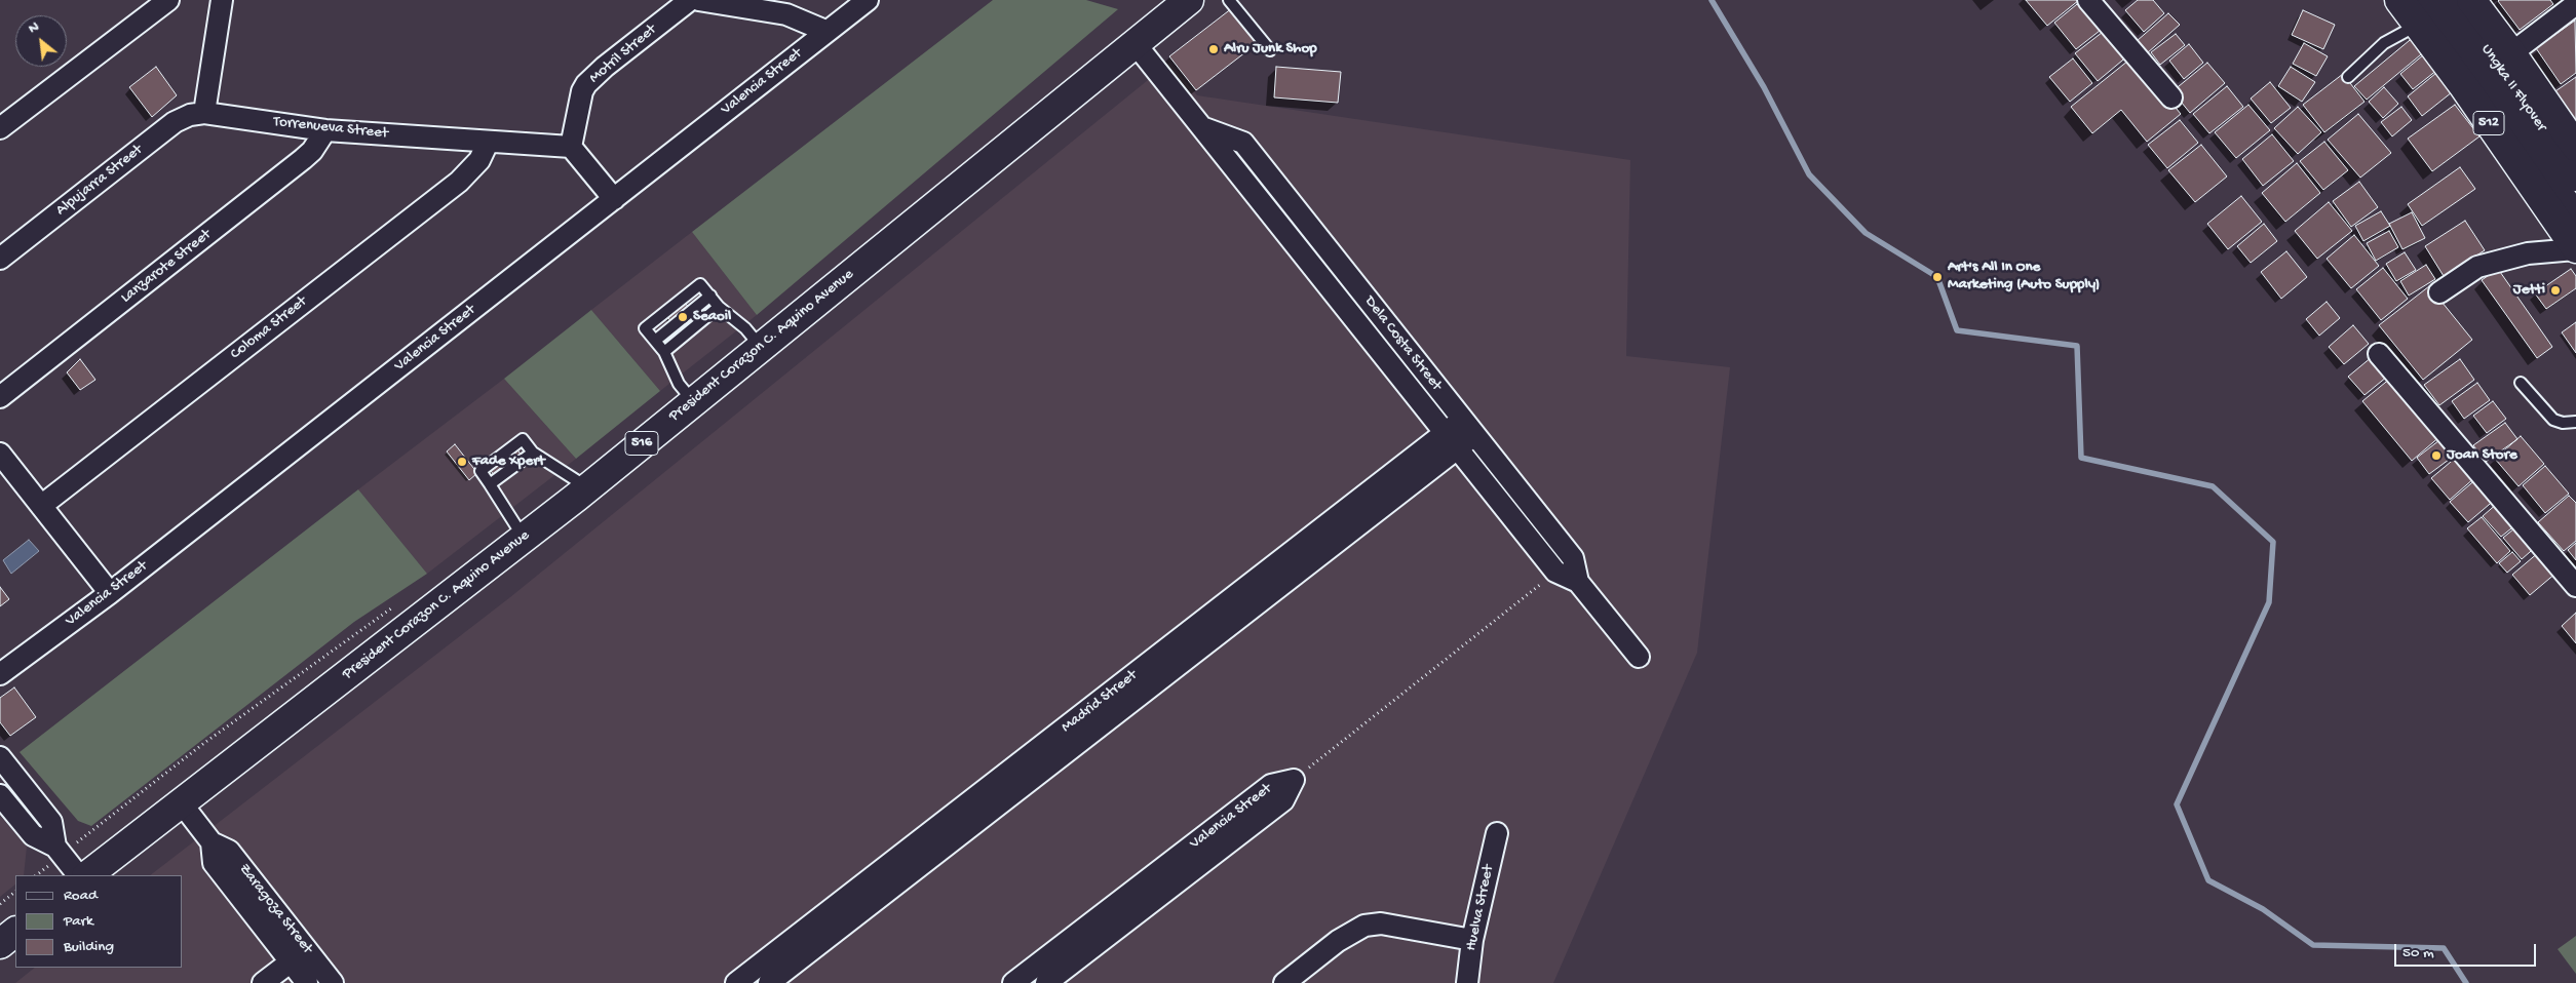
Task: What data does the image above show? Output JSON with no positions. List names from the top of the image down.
{
  "streets": {
    "main road": [
      "Ungka II Flyover",
      "512",
      "President Corazon C. Aquino Avenue",
      "516"
    ],
    "street": [
      "Motril Street",
      "Valencia Street",
      "Torrenueva Street",
      "Alpujarra Street",
      "Lanzarote Street",
      "Coloma Street",
      "Dela Costa Street",
      "Madrid Street",
      "Huelva Street",
      "Zaragoza Street"
    ]
  },
  "crossings": [
    ["Motril Street", "Torrenueva Street"],
    ["Ungka II Flyover", "512"],
    ["Torrenueva Street", "Alpujarra Street"],
    ["Torrenueva Street", "Lanzarote Street"],
    ["Torrenueva Street", "Coloma Street"],
    ["Dela Costa Street", "President Corazon C. Aquino Avenue"],
    ["Dela Costa Street", "Madrid Street"],
    ["President Corazon C. Aquino Avenue", "Zaragoza Street"]
  ],
  "places": [
    "Alru Junk Shop",
    "Art's All In One Marketing (Auto Supply)",
    "Jetti",
    "Seaoil",
    "Joan Store",
    "Fade Xpert"
  ],
  "legend": ["Road", "Park", "Building"],
  "scale_bar": "50 m",
  "north": "top left"
}
